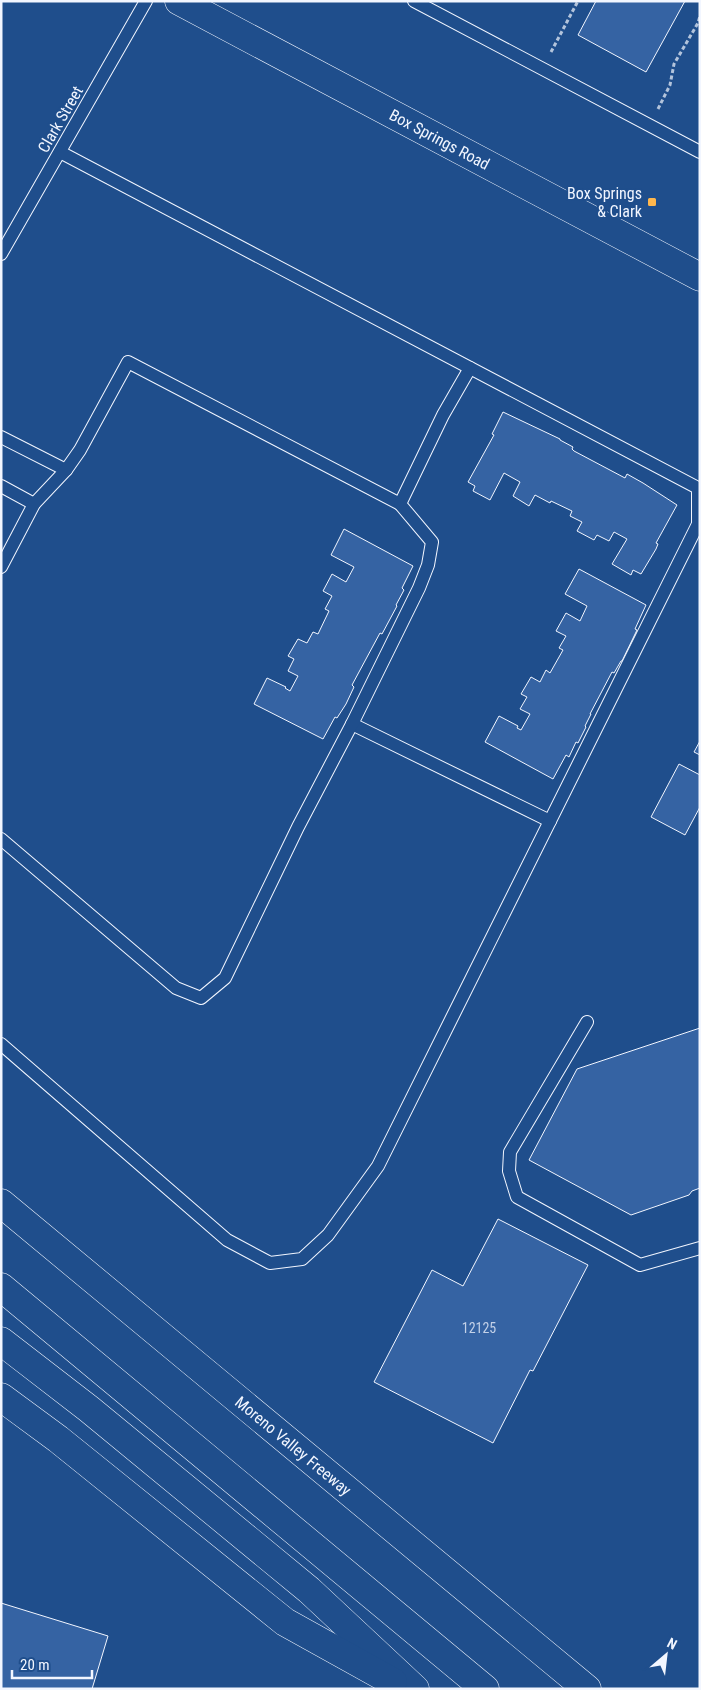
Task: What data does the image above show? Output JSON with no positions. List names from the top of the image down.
{
  "streets": {
    "main road": ["Box Springs Road", "Moreno Valley Freeway"],
    "lane": ["Clark Street"]
  },
  "places": {
    "transit": ["Box Springs & Clark"]
  },
  "house_numbers": ["12125"],
  "scale_bar": "20 m",
  "north": "top right"
}
